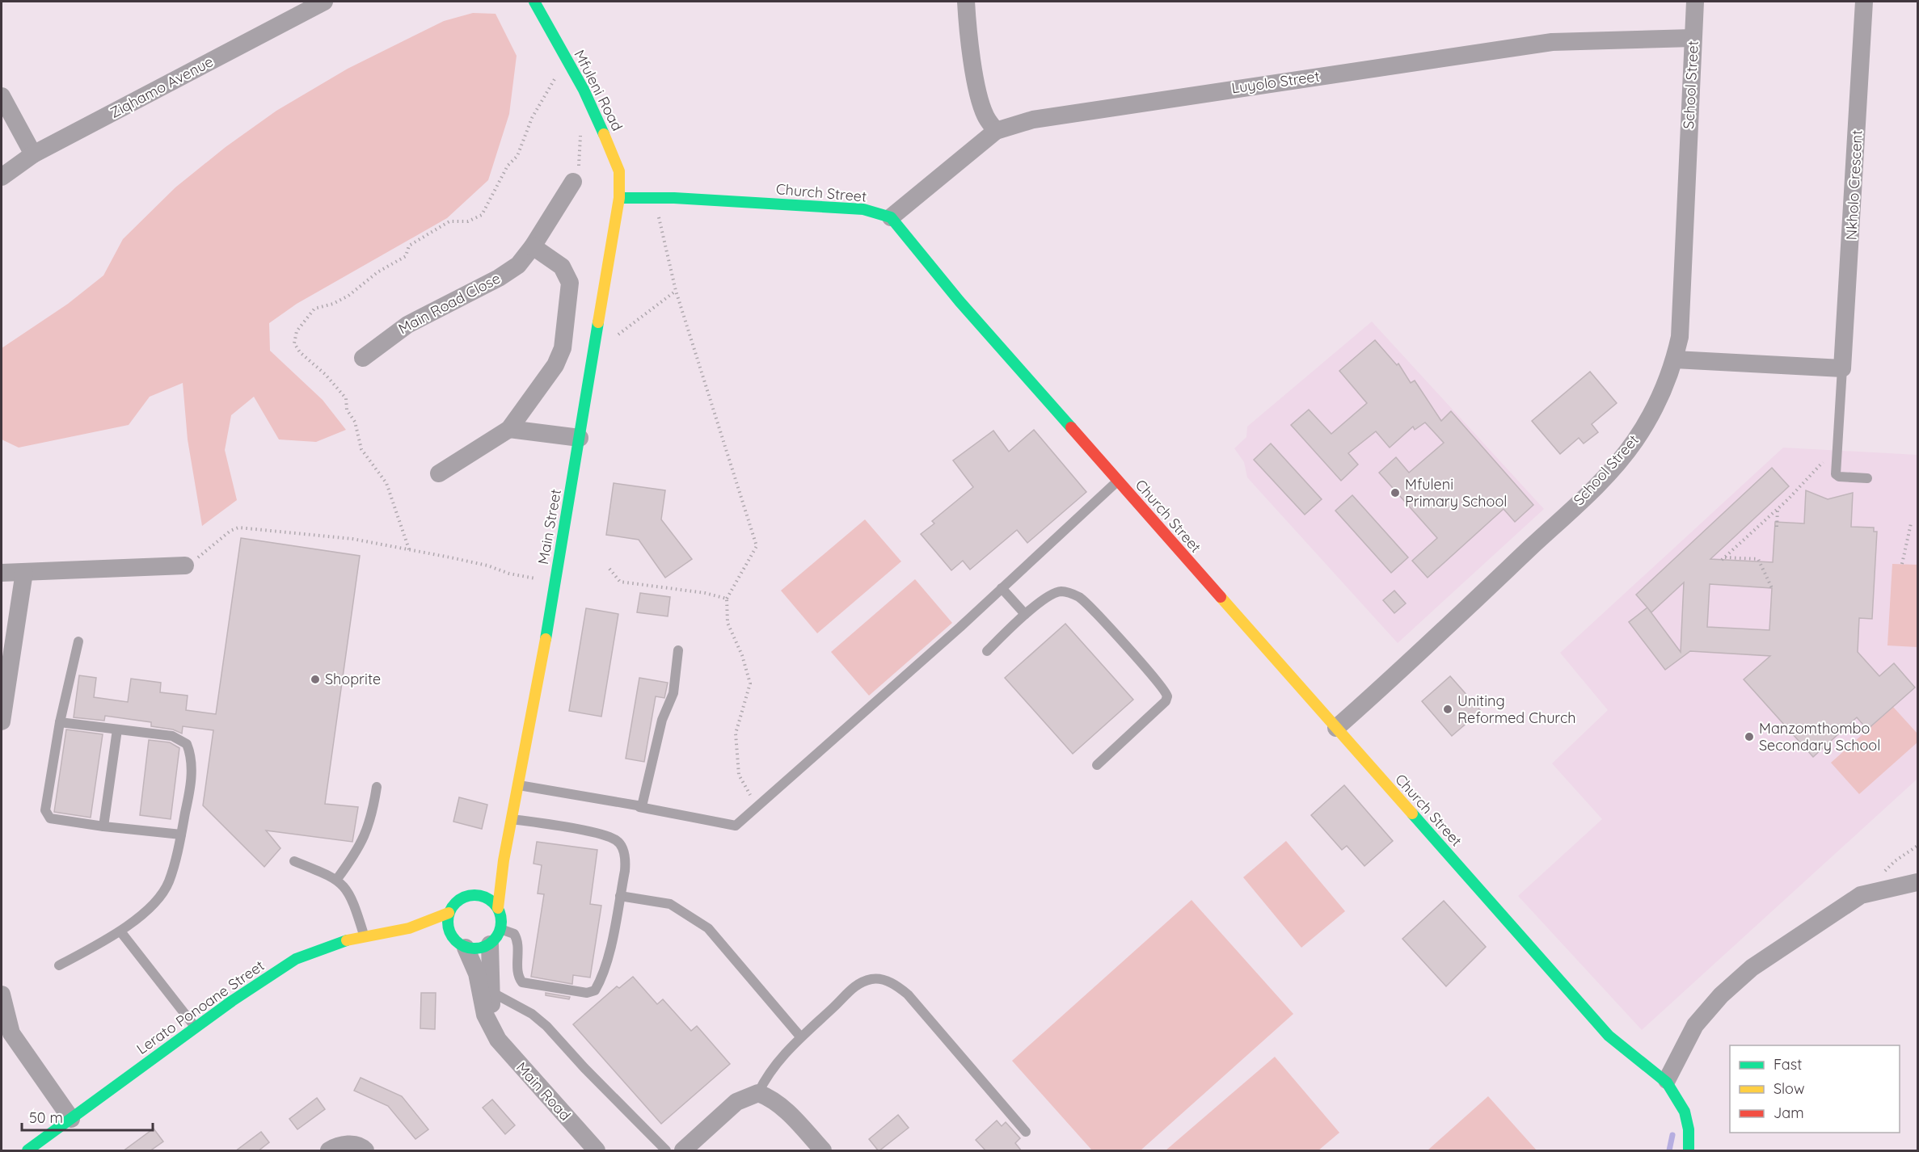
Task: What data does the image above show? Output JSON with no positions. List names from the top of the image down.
{
  "streets": {
    "street": [
      "Luyolo Street",
      "School Street",
      "Ziqhamo Avenue",
      "Mfuleni Road",
      "Nkholo Crescent",
      "Church Street",
      "Main Road Close",
      "Main Street",
      "Lerato Ponoane Street",
      "Main Road"
    ]
  },
  "crossings": [
    ["Luyolo Street", "School Street"],
    ["Luyolo Street", "Church Street"],
    ["School Street", "Church Street"],
    ["Mfuleni Road", "Church Street"],
    ["Mfuleni Road", "Main Street"],
    ["Church Street", "Main Street"],
    ["Main Street", "Lerato Ponoane Street"],
    ["Main Street", "Main Road"],
    ["Lerato Ponoane Street", "Main Road"]
  ],
  "places": [
    "Mfuleni Primary School",
    "Shoprite",
    "Uniting Reformed Church",
    "Manzomthombo Secondary School"
  ],
  "legend": ["Fast", "Slow", "Jam"],
  "scale_bar": "50 m"
}
